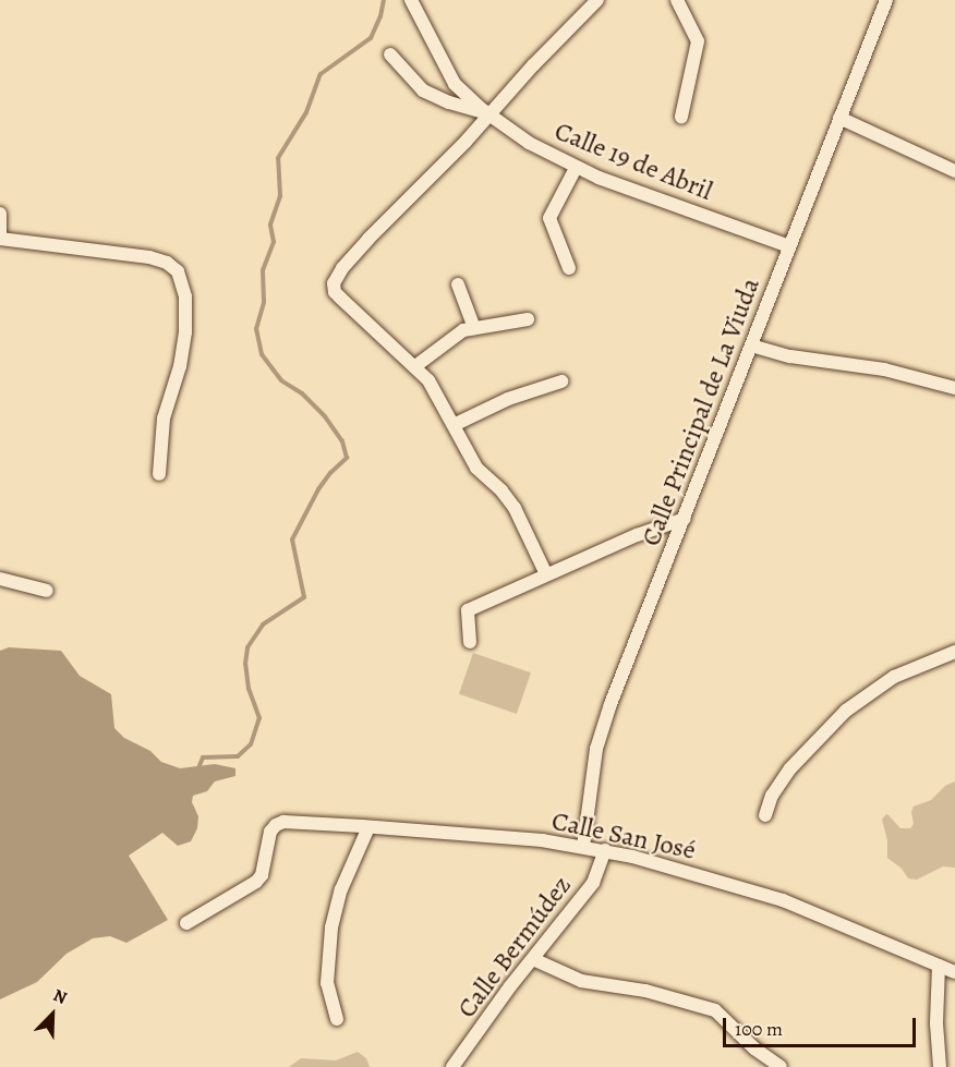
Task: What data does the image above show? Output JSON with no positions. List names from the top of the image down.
{
  "streets": {
    "street": [
      "Calle 19 de Abril",
      "Calle Principal de La Viuda",
      "Calle San José",
      "Calle Bermúdez"
    ]
  },
  "crossings": [
    ["Calle 19 de Abril", "Calle Principal de La Viuda"],
    ["Calle Principal de La Viuda", "Calle San José"],
    ["Calle San José", "Calle Bermúdez"]
  ],
  "scale_bar": "100 m",
  "north": "top right"
}
